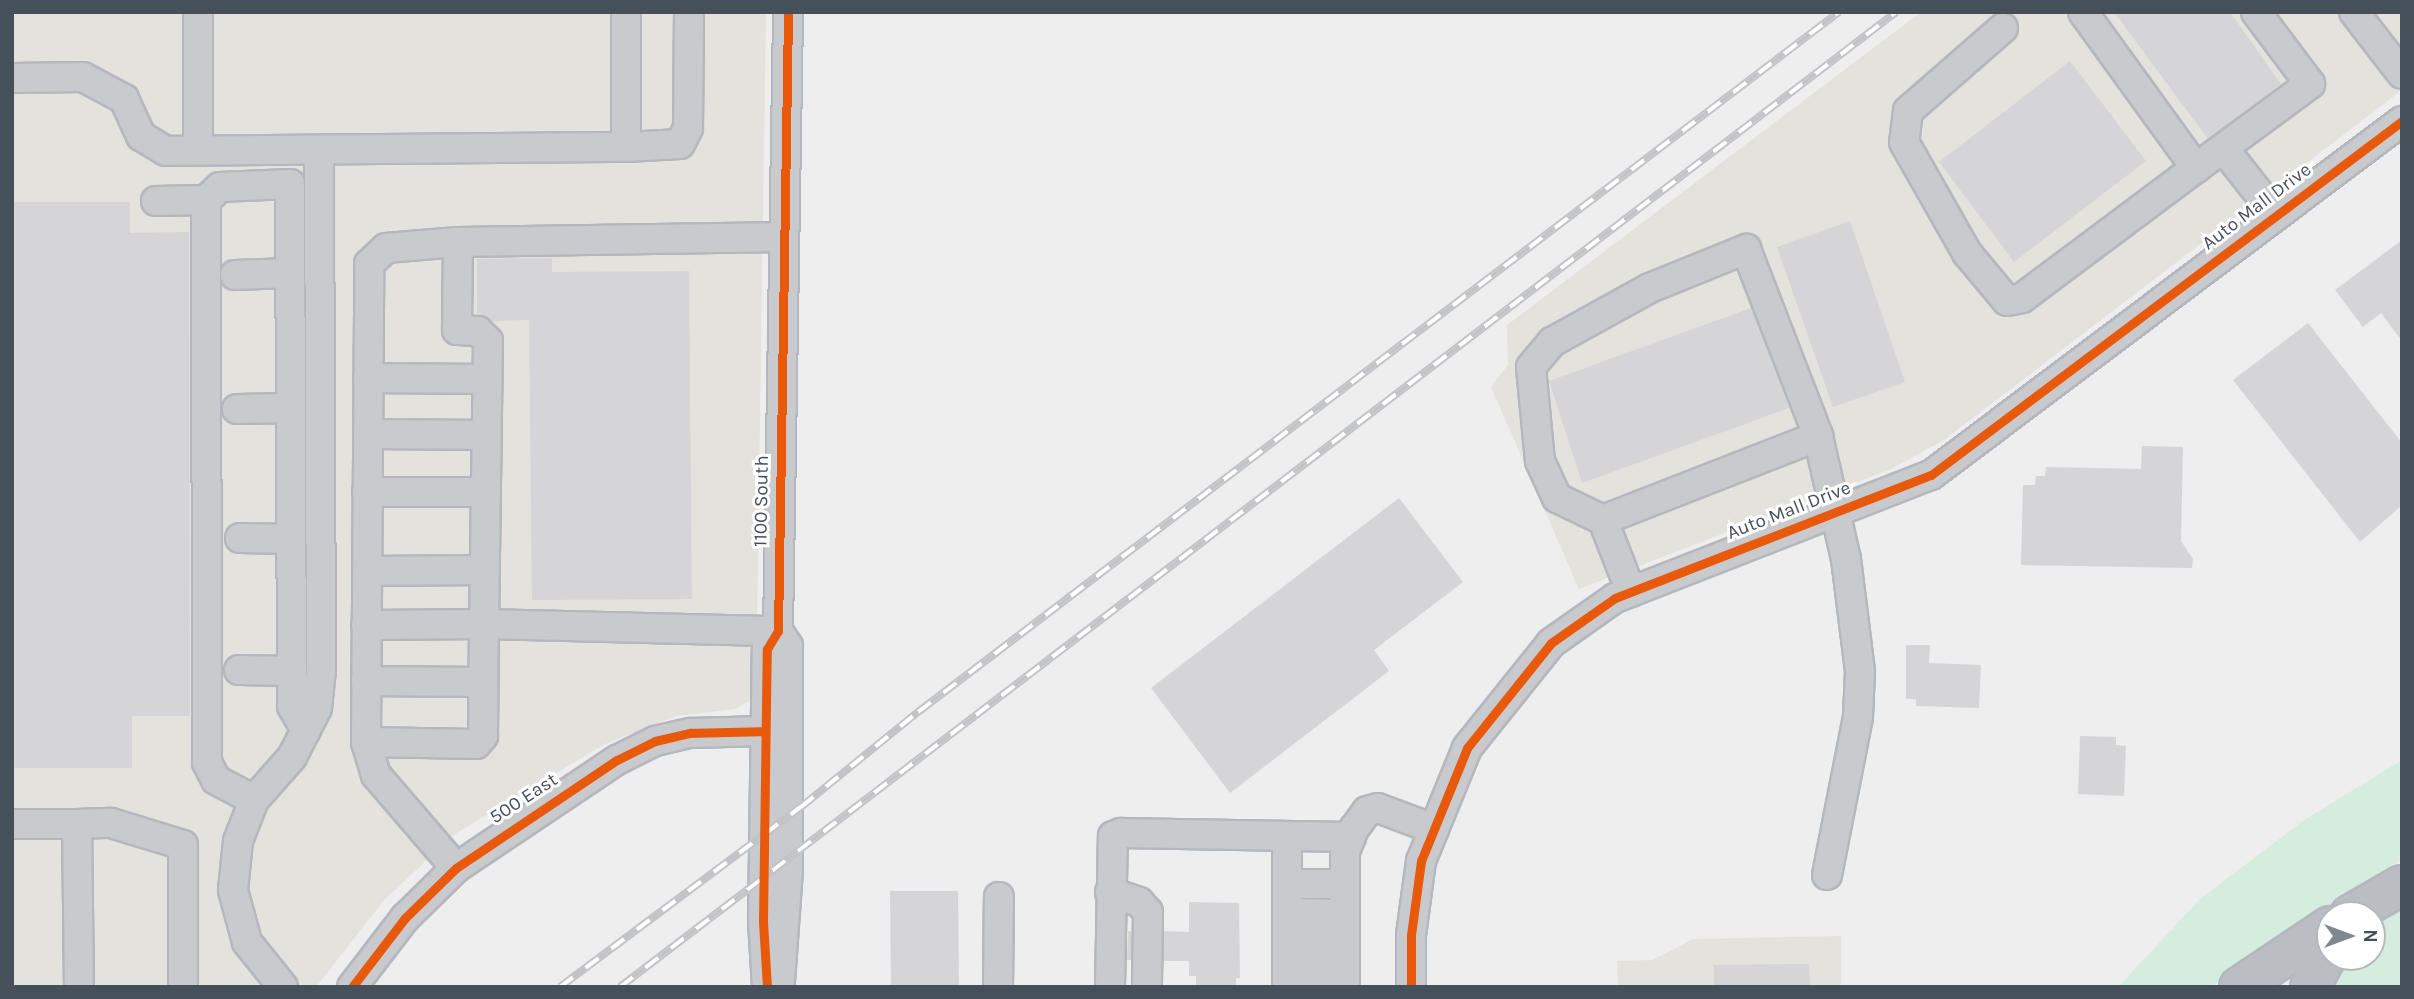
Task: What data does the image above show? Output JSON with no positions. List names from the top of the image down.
{
  "streets": {
    "street": ["Auto Mall Drive", "1100 South", "500 East"]
  },
  "crossings": [
    ["1100 South", "500 East"]
  ],
  "north": "right"
}
